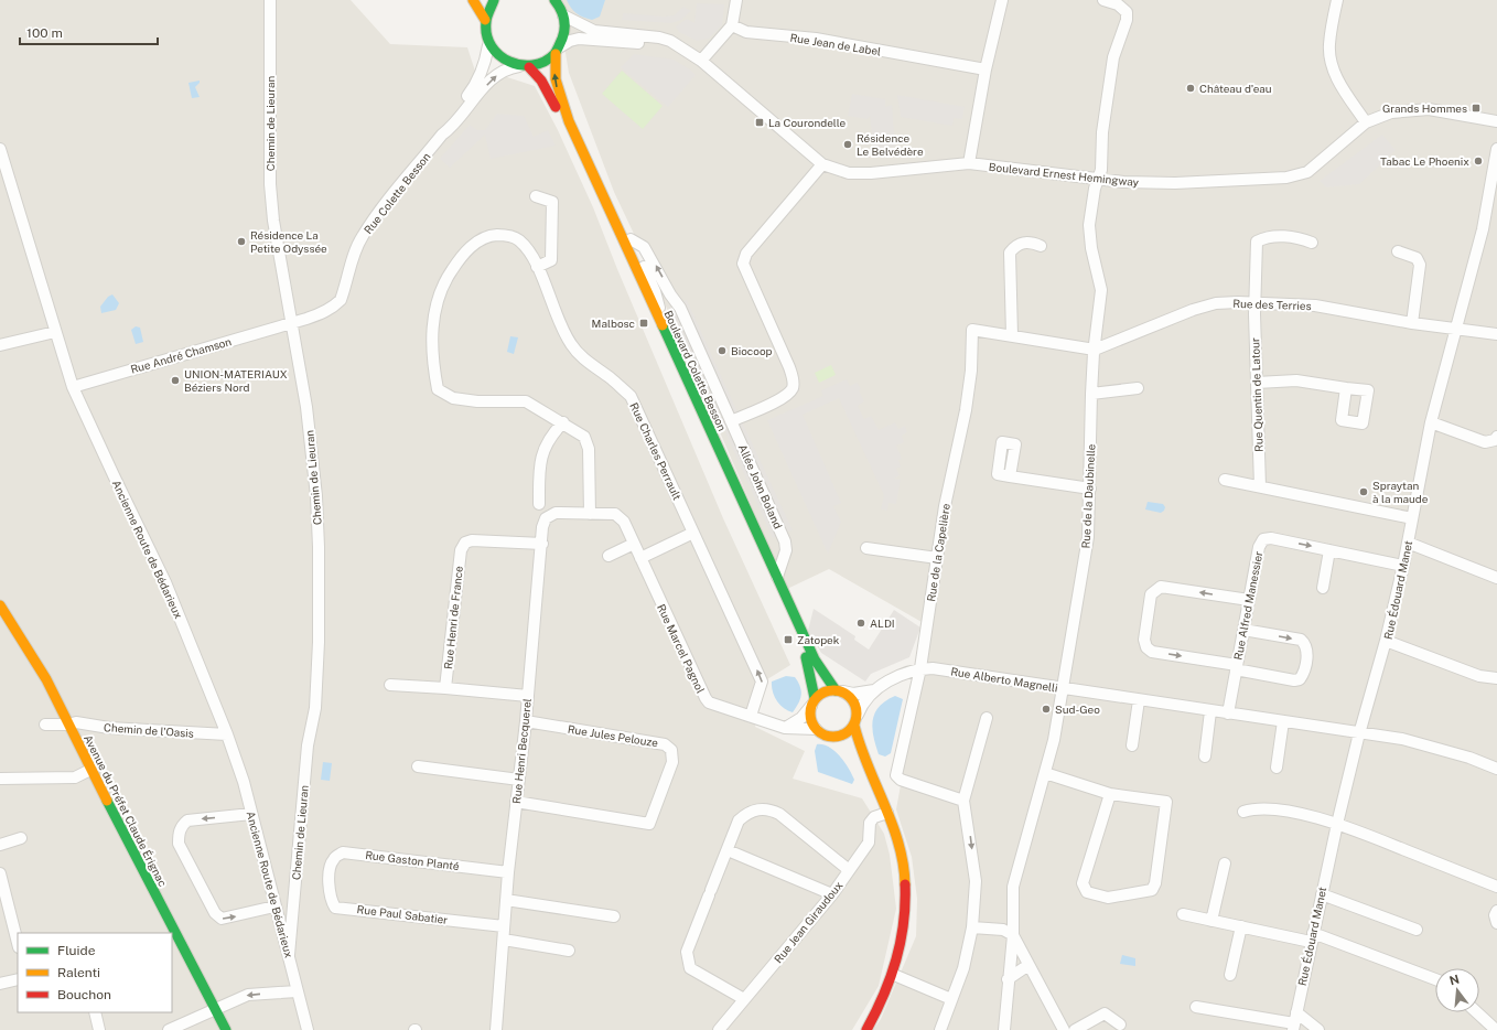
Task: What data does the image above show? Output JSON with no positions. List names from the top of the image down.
{
  "streets": {
    "main road": ["Boulevard Colette Besson", "Avenue du Préfet Claude Érignac"],
    "street": [
      "Rue Jean de Label",
      "Chemin de Lieuran",
      "Boulevard Ernest Hemingway",
      "Rue Colette Besson",
      "Rue des Terries",
      "Rue André Chamson",
      "Rue Quentin de Latour",
      "Rue Charles Perrault",
      "Allée John Boland",
      "Rue de la Daubinelle",
      "Ancienne Route de Bédarieux",
      "Rue de la Capelière",
      "Rue Édouard Manet",
      "Rue Alfred Manessier",
      "Rue Henri de France",
      "Rue Marcel Pagnol",
      "Rue Alberto Magnelli",
      "Chemin de l'Oasis",
      "Rue Jules Pelouze",
      "Rue Henri Becquerel",
      "Rue Gaston Planté",
      "Rue Paul Sabatier",
      "Rue Jean Giraudoux"
    ]
  },
  "crossings": [
    ["Chemin de Lieuran", "Rue Colette Besson"],
    ["Chemin de Lieuran", "Rue André Chamson"],
    ["Chemin de Lieuran", "Ancienne Route de Bédarieux"],
    ["Boulevard Ernest Hemingway", "Boulevard Colette Besson"],
    ["Boulevard Ernest Hemingway", "Rue de la Daubinelle"],
    ["Rue Colette Besson", "Rue André Chamson"],
    ["Rue Colette Besson", "Boulevard Colette Besson"],
    ["Rue des Terries", "Rue Quentin de Latour"],
    ["Rue des Terries", "Rue de la Daubinelle"],
    ["Rue des Terries", "Rue Édouard Manet"],
    ["Rue André Chamson", "Ancienne Route de Bédarieux"],
    ["Boulevard Colette Besson", "Allée John Boland"],
    ["Boulevard Colette Besson", "Rue Marcel Pagnol"],
    ["Rue Charles Perrault", "Rue Marcel Pagnol"],
    ["Rue Charles Perrault", "Rue Henri Becquerel"],
    ["Rue de la Daubinelle", "Rue Alberto Magnelli"],
    ["Ancienne Route de Bédarieux", "Chemin de l'Oasis"],
    ["Rue de la Capelière", "Rue Alberto Magnelli"],
    ["Rue Édouard Manet", "Rue Alfred Manessier"],
    ["Rue Édouard Manet", "Rue Alberto Magnelli"],
    ["Rue Alfred Manessier", "Rue Alberto Magnelli"],
    ["Rue Henri de France", "Rue Henri Becquerel"],
    ["Rue Marcel Pagnol", "Rue Henri Becquerel"],
    ["Chemin de l'Oasis", "Avenue du Préfet Claude Érignac"],
    ["Rue Jules Pelouze", "Rue Henri Becquerel"],
    ["Rue Henri Becquerel", "Rue Gaston Planté"],
    ["Rue Henri Becquerel", "Rue Paul Sabatier"],
    ["Rue Gaston Planté", "Rue Paul Sabatier"]
  ],
  "places": {
    "other": [
      "Château d'eau",
      "Résidence Le Belvédère",
      "Tabac Le Phoenix",
      "Résidence La Petite Odyssée",
      "Biocoop",
      "UNION-MATERIAUX Béziers Nord",
      "Spraytan à la maude",
      "ALDI",
      "Sud-Geo"
    ],
    "transit": [
      "Grands Hommes",
      "La Courondelle",
      "Malbosc",
      "Zatopek"
    ]
  },
  "legend": ["Fluide", "Ralenti", "Bouchon"],
  "scale_bar": "100 m",
  "north": "top"
}
